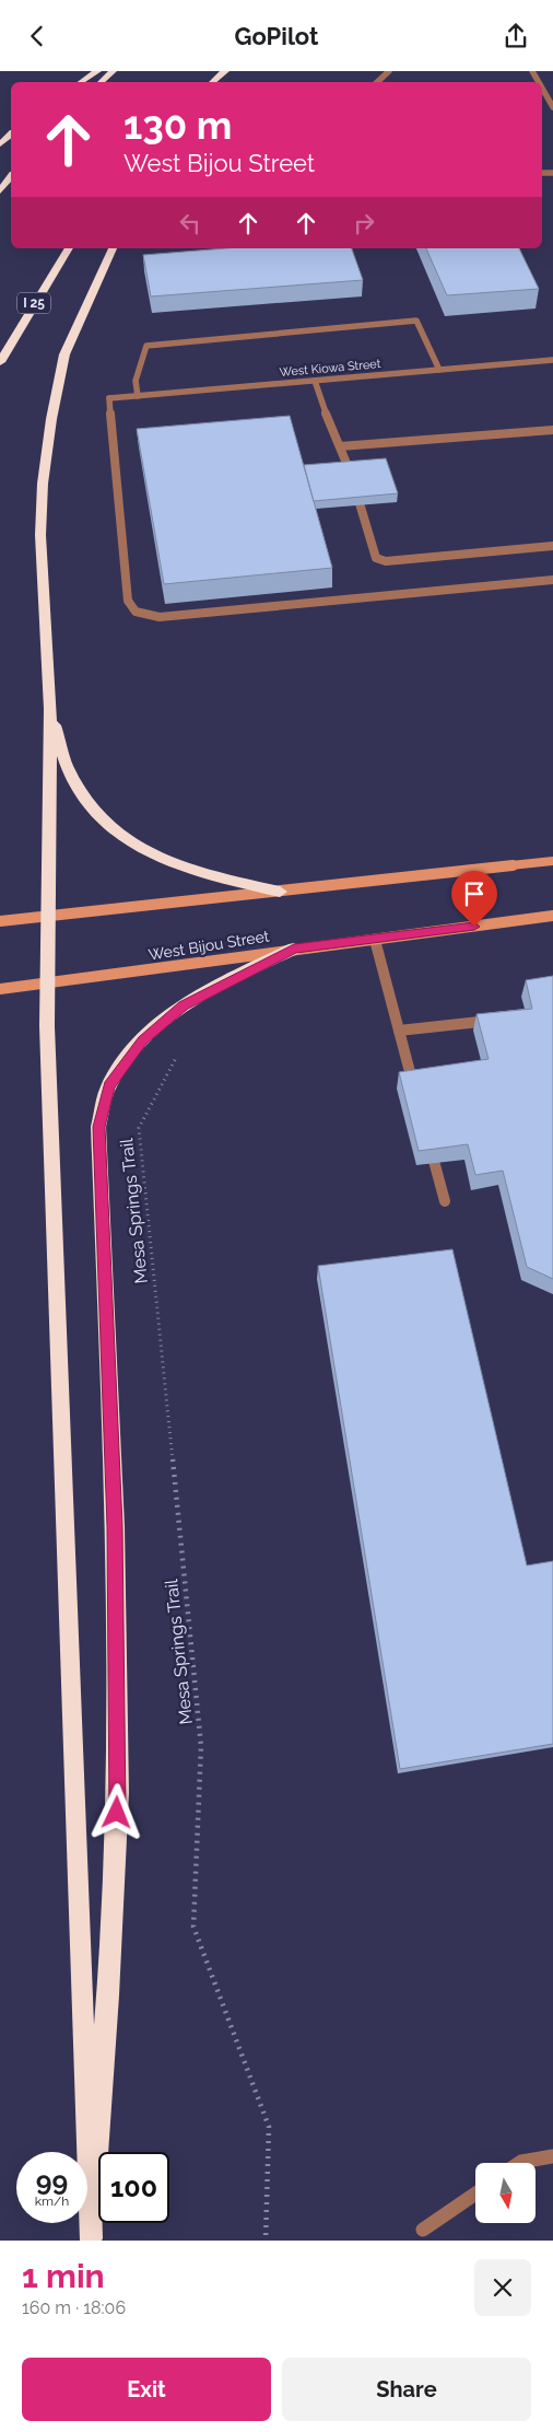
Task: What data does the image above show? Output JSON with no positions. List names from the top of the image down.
{
  "streets": {
    "highway": ["I 25"],
    "main road": ["West Bijou Street"],
    "street": ["West Kiowa Street"],
    "path": ["Mesa Springs Trail"]
  },
  "north": "bottom",
  "page": {
    "header": "GoPilot",
    "turn": ["130 m", "West Bijou Street"],
    "speed": "99 km/h",
    "limit": "100",
    "heading": ["1 min", "160 m · 18:06"],
    "buttons": ["Exit", "Share"]
  }
}
